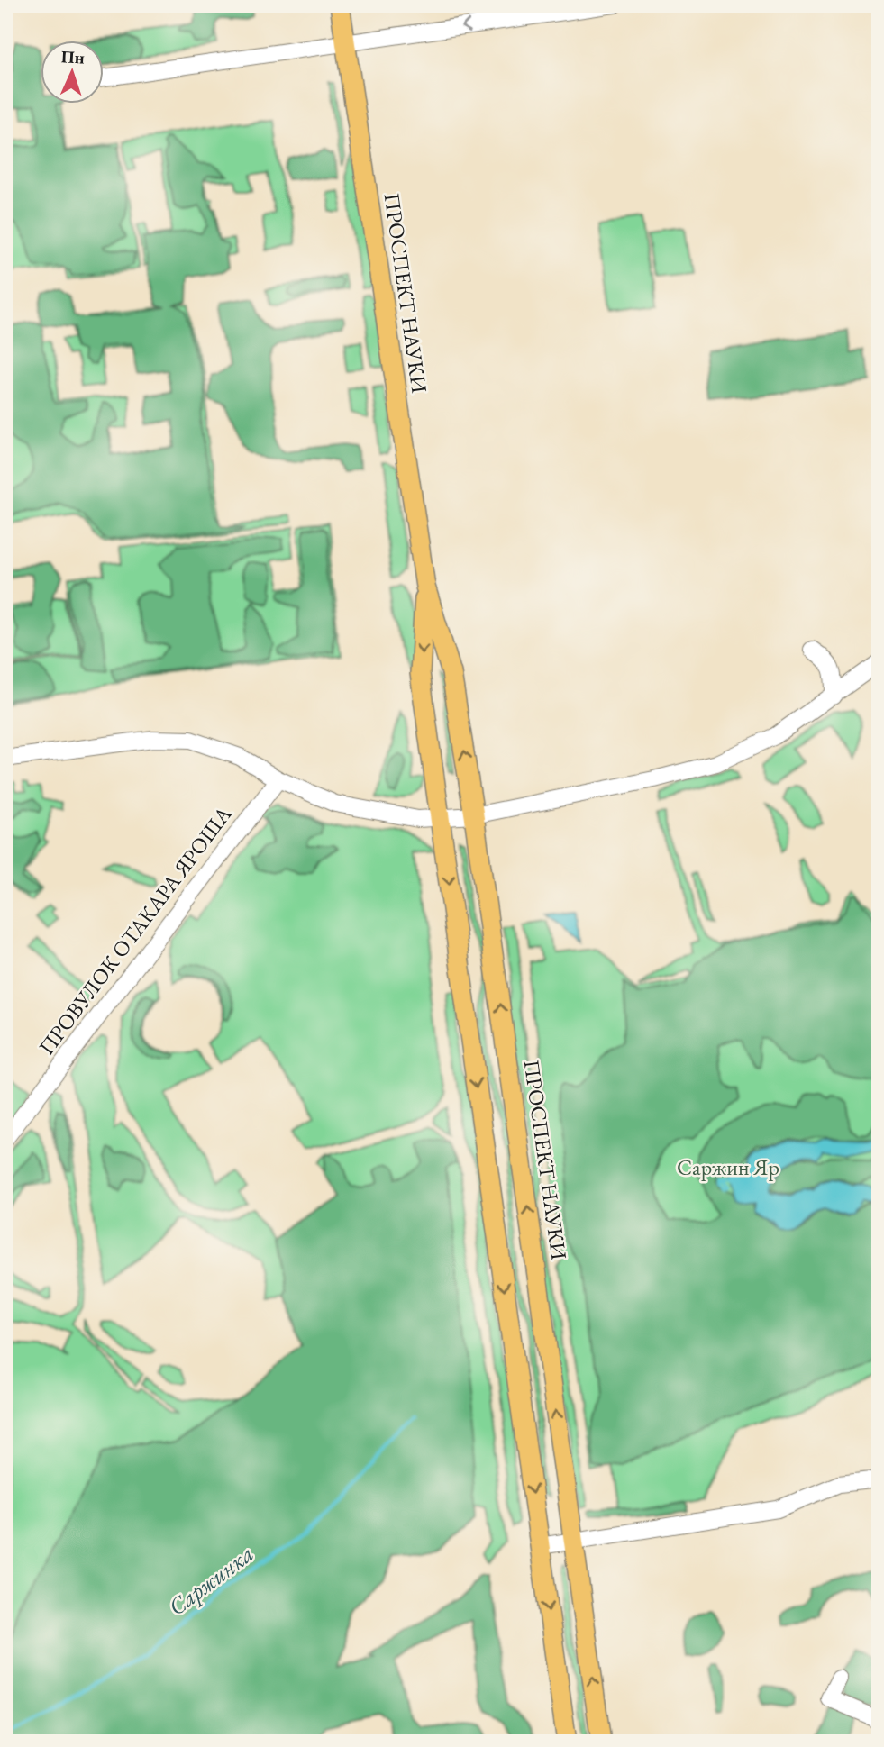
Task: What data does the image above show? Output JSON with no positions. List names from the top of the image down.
{
  "streets": {
    "main road": ["ПРОСПЕКТ НАУКИ"],
    "street": ["ПРОВУЛОК ОТАКАРА ЯРОША"]
  },
  "water": ["Саржинка"],
  "parks": ["Саржин Яр"],
  "north": "top"
}
